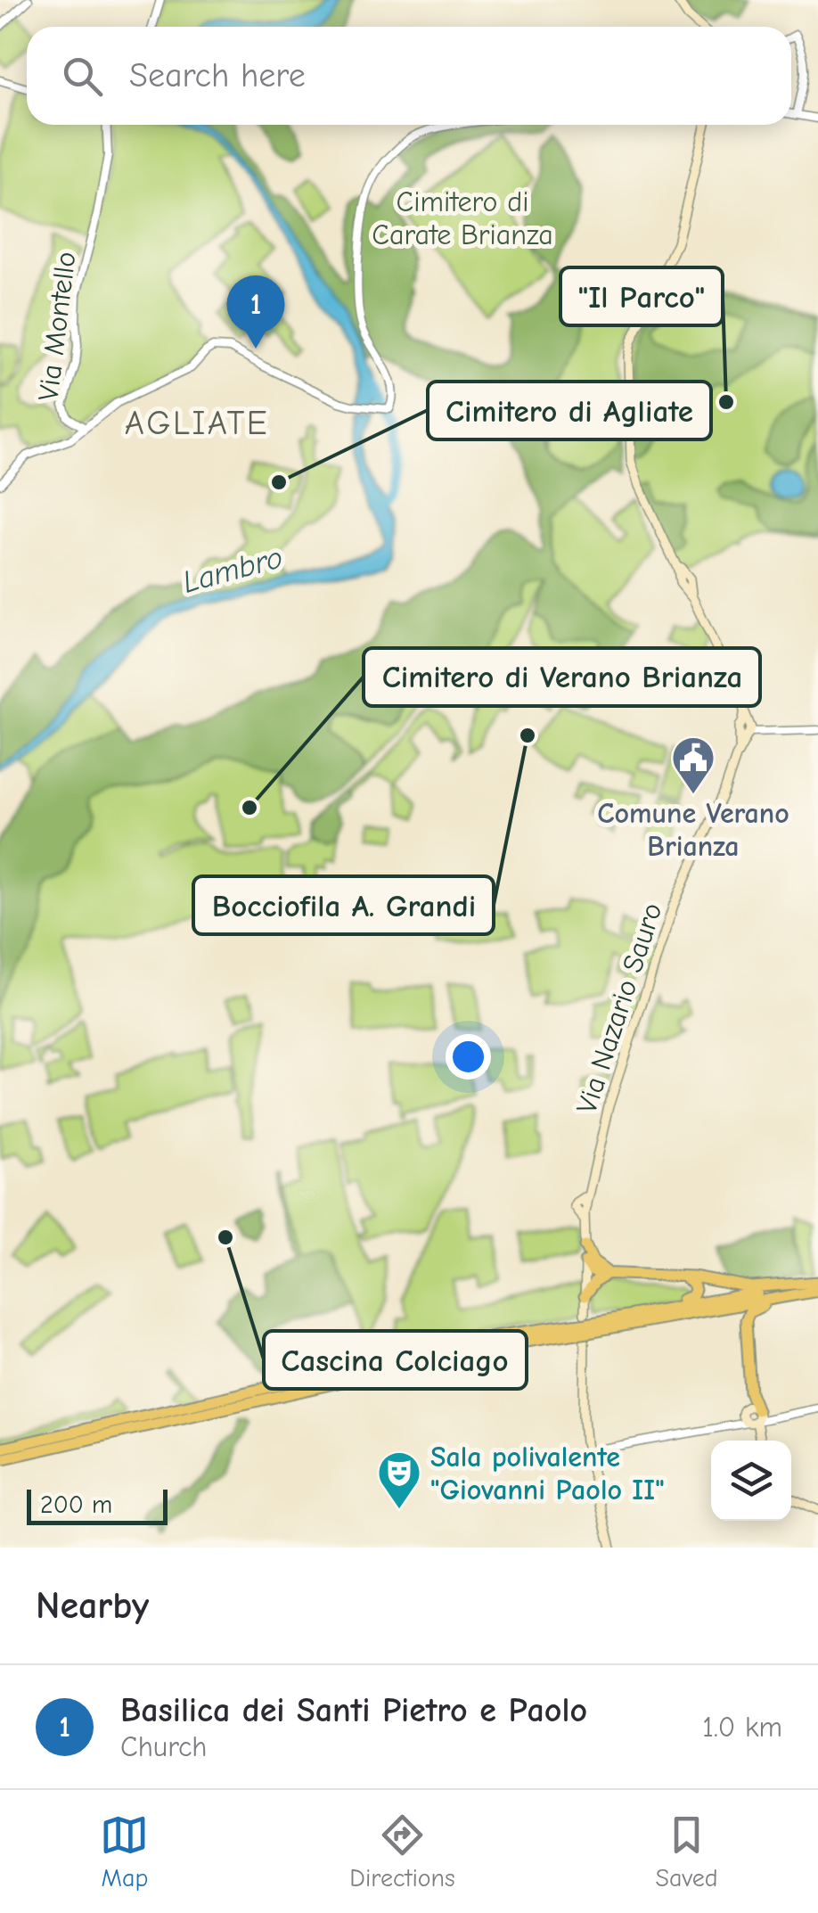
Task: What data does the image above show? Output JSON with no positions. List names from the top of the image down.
{
  "streets": {
    "main road": ["Via Nazario Sauro"],
    "street": ["Via Montello"]
  },
  "districts": ["AGLIATE"],
  "water": ["Lambro"],
  "parks": ["Cimitero di Carate Brianza"],
  "places": {
    "other": [
      "\"Il Parco\"",
      "Cimitero di Agliate",
      "Bocciofila A. Grandi",
      "Cimitero di Verano Brianza",
      "Cascina Colciago"
    ],
    "public building": ["Comune Verano Brianza"],
    "theatre": ["Sala polivalente \"Giovanni Paolo II\""]
  },
  "scale_bar": "200 m",
  "page": {
    "search": "Search here",
    "pins": "1",
    "scale": "200 m",
    "heading": "Nearby",
    "list": [
      {
        "mark": "1",
        "name": "Basilica dei Santi Pietro e Paolo",
        "note": "Church",
        "value": "1.0 km"
      }
    ],
    "nav": ["Map", "Directions", "Saved"]
  }
}
